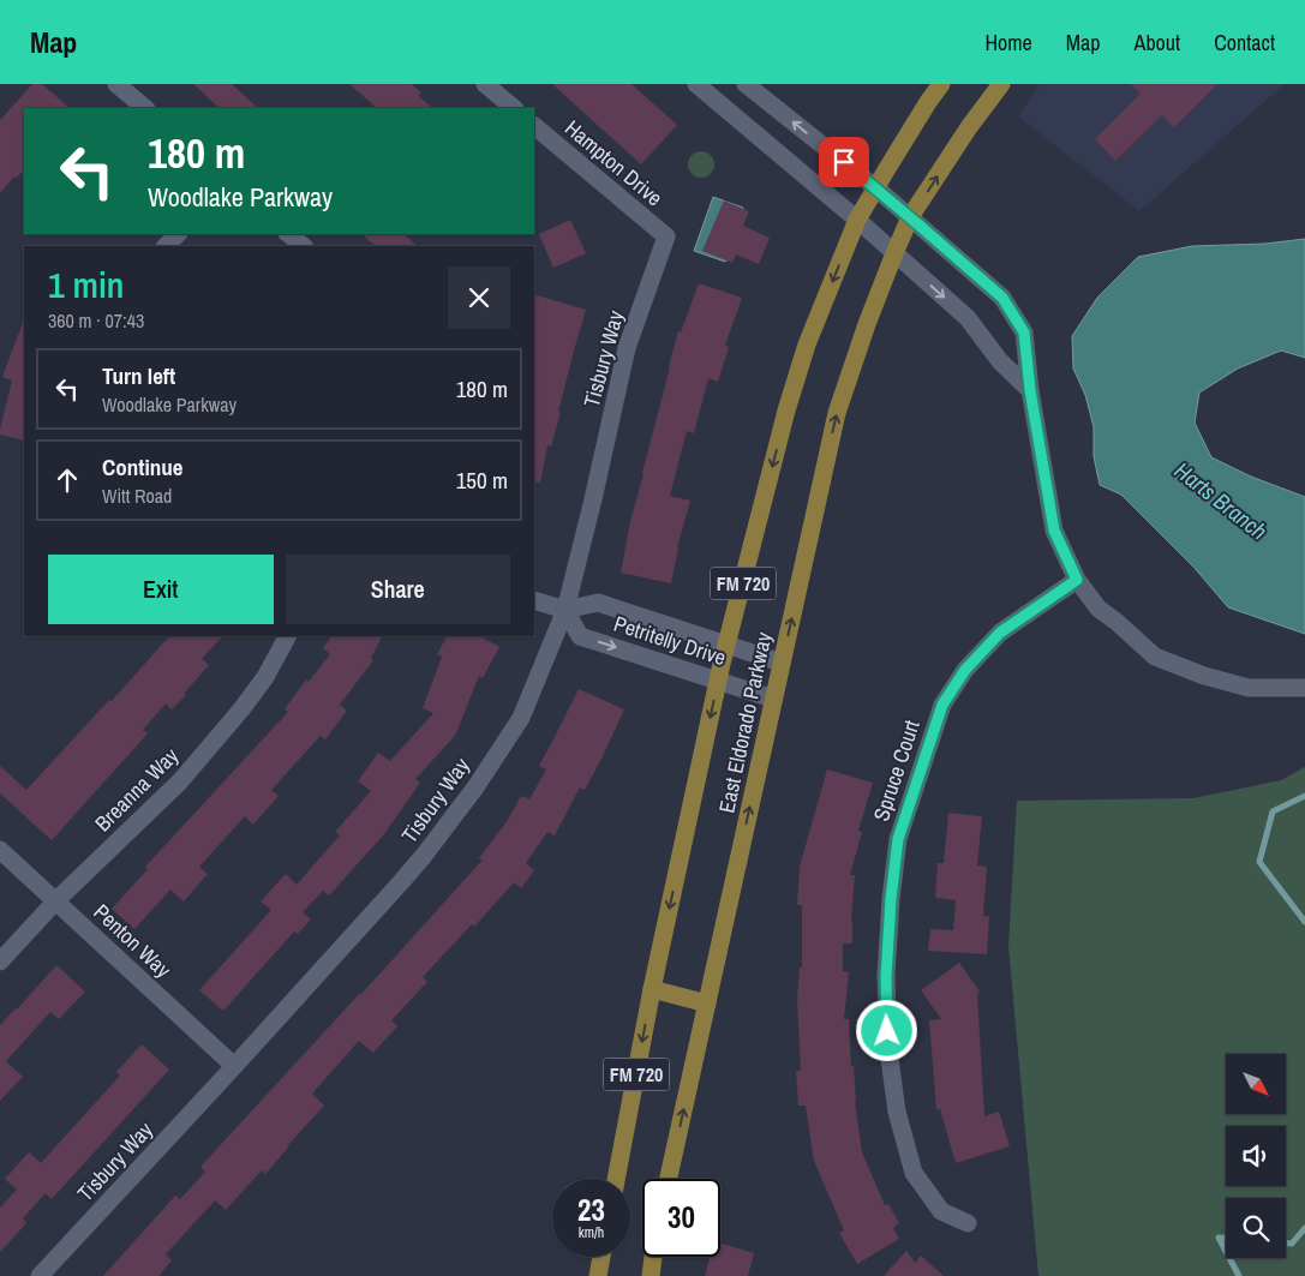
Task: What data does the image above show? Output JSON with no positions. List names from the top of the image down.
{
  "streets": {
    "main road": ["FM 720", "East Eldorado Parkway"],
    "street": [
      "Hampton Drive",
      "Tisbury Way",
      "Petritelly Drive",
      "Spruce Court",
      "Breanna Way",
      "Penton Way"
    ]
  },
  "crossings": [
    ["Hampton Drive", "Tisbury Way"],
    ["Tisbury Way", "Petritelly Drive"],
    ["Tisbury Way", "Penton Way"],
    ["Petritelly Drive", "East Eldorado Parkway"],
    ["Breanna Way", "Penton Way"]
  ],
  "water": ["Harts Branch"],
  "north": "bottom right",
  "page": {
    "header": "Map",
    "nav": [
      "Home",
      "Map",
      "About",
      "Contact"
    ],
    "turn": ["180 m", "Woodlake Parkway"],
    "heading": ["1 min", "360 m · 07:43"],
    "list": [
      {
        "name": "Turn left",
        "note": "Woodlake Parkway",
        "value": "180 m"
      },
      {
        "name": "Continue",
        "note": "Witt Road",
        "value": "150 m"
      }
    ],
    "buttons": ["Exit", "Share"],
    "speed": "23 km/h",
    "limit": "30"
  }
}
